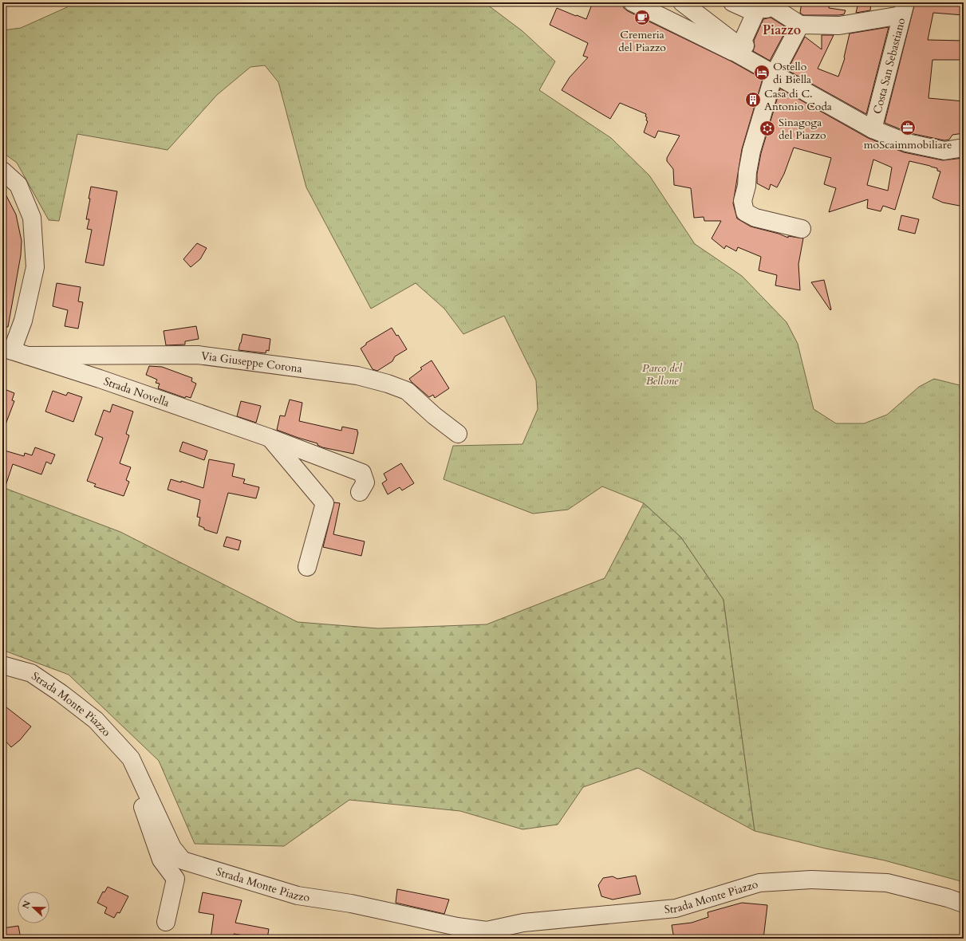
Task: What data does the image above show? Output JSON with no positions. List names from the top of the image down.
{
  "streets": {
    "street": [
      "Costa San Sebastiano",
      "Via Giuseppe Corona",
      "Strada Novella",
      "Strada Monte Piazzo"
    ]
  },
  "crossings": [
    ["Via Giuseppe Corona", "Strada Novella"]
  ],
  "districts": ["Piazzo"],
  "parks": ["Parco del Bellone"],
  "places": {
    "cafe": ["Cremeria del Piazzo"],
    "hotel": ["Ostello di Biella"],
    "building": ["Casa di C. Antonio Coda"],
    "office": ["moScaimmobiliare"],
    "synagogue": ["Sinagoga del Piazzo"]
  },
  "north": "left"
}
